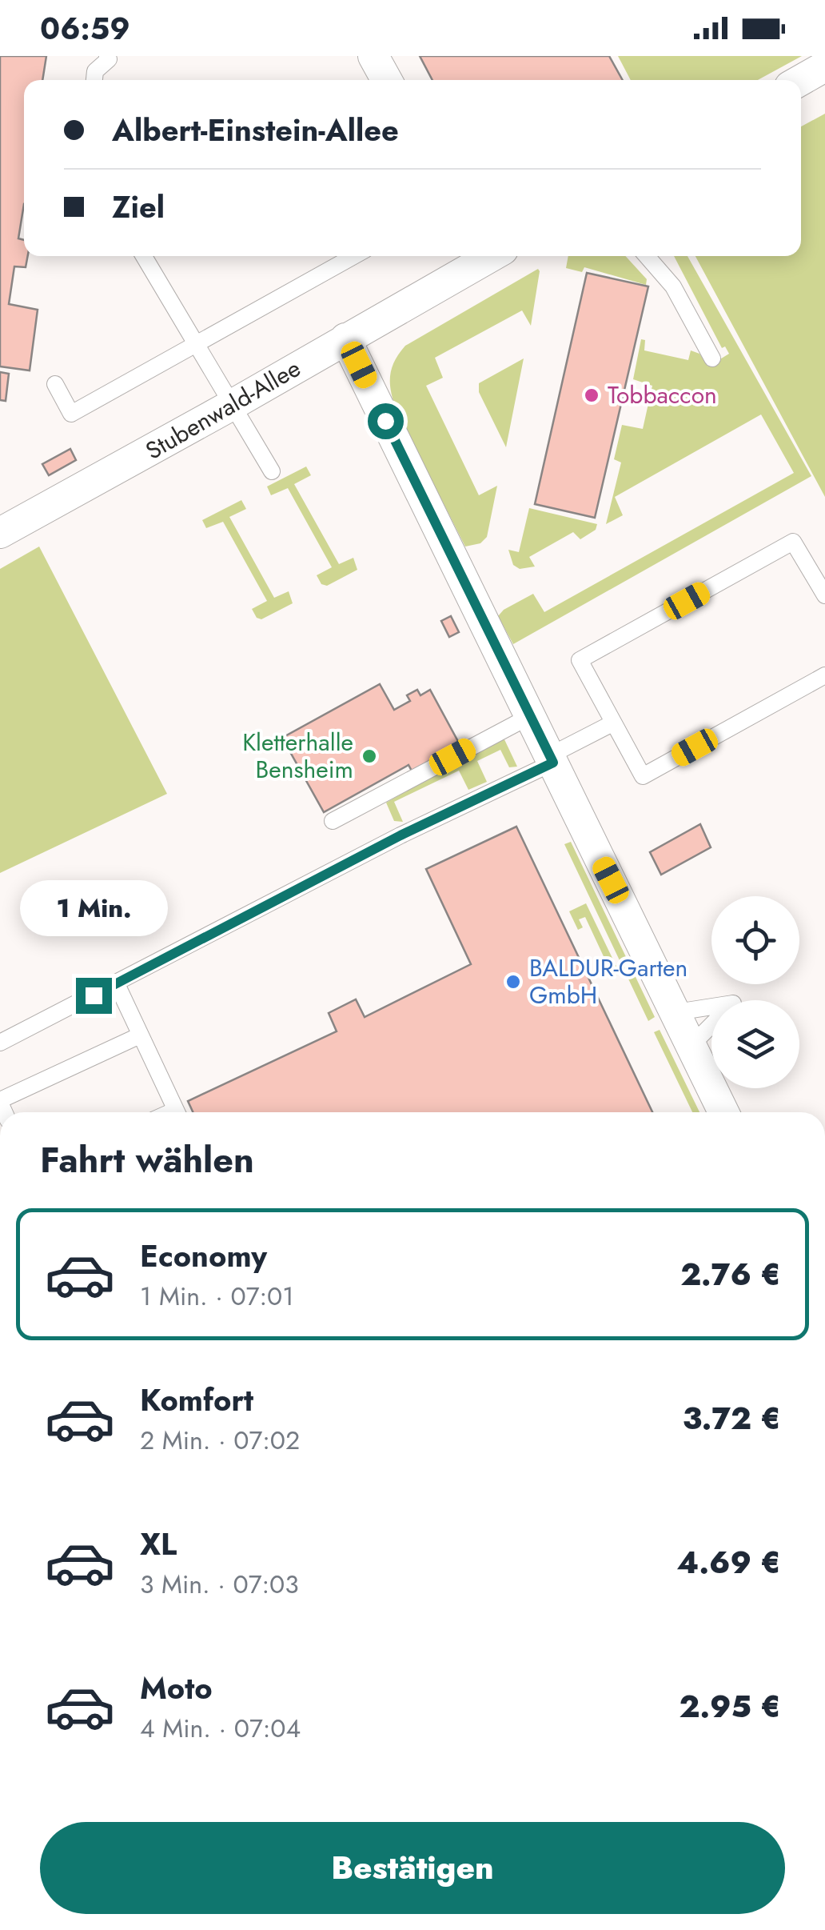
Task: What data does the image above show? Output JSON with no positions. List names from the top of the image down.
{
  "streets": {
    "street": ["Stubenwald-Allee"]
  },
  "places": ["Tobbaccon", "Kletterhalle Bensheim", "BALDUR-Garten GmbH"],
  "page": {
    "status": "06:59",
    "banner": ["Albert-Einstein-Allee", "Ziel"],
    "bubble": "1 Min.",
    "heading": "Fahrt wählen",
    "list": [
      {
        "name": "Economy",
        "note": "1 Min. · 07:01",
        "value": "2.76 €"
      },
      {
        "name": "Komfort",
        "note": "2 Min. · 07:02",
        "value": "3.72 €"
      },
      {
        "name": "XL",
        "note": "3 Min. · 07:03",
        "value": "4.69 €"
      },
      {
        "name": "Moto",
        "note": "4 Min. · 07:04",
        "value": "2.95 €"
      }
    ],
    "buttons": "Bestätigen"
  }
}
